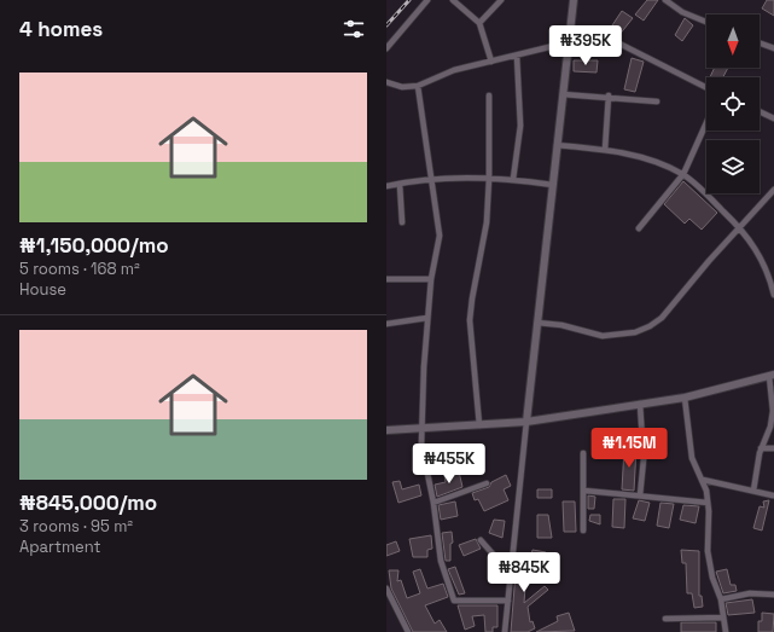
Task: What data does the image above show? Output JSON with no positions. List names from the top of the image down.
{
  "north": "bottom",
  "page": {
    "heading": "4 homes",
    "price": [
      "₦395K",
      "₦1.15M",
      "₦455K",
      "₦845K"
    ],
    "list": [
      {
        "name": "₦1,150,000/mo",
        "note": "5 rooms · 168 m² · House"
      },
      {
        "name": "₦845,000/mo",
        "note": "3 rooms · 95 m² · Apartment"
      }
    ]
  }
}
